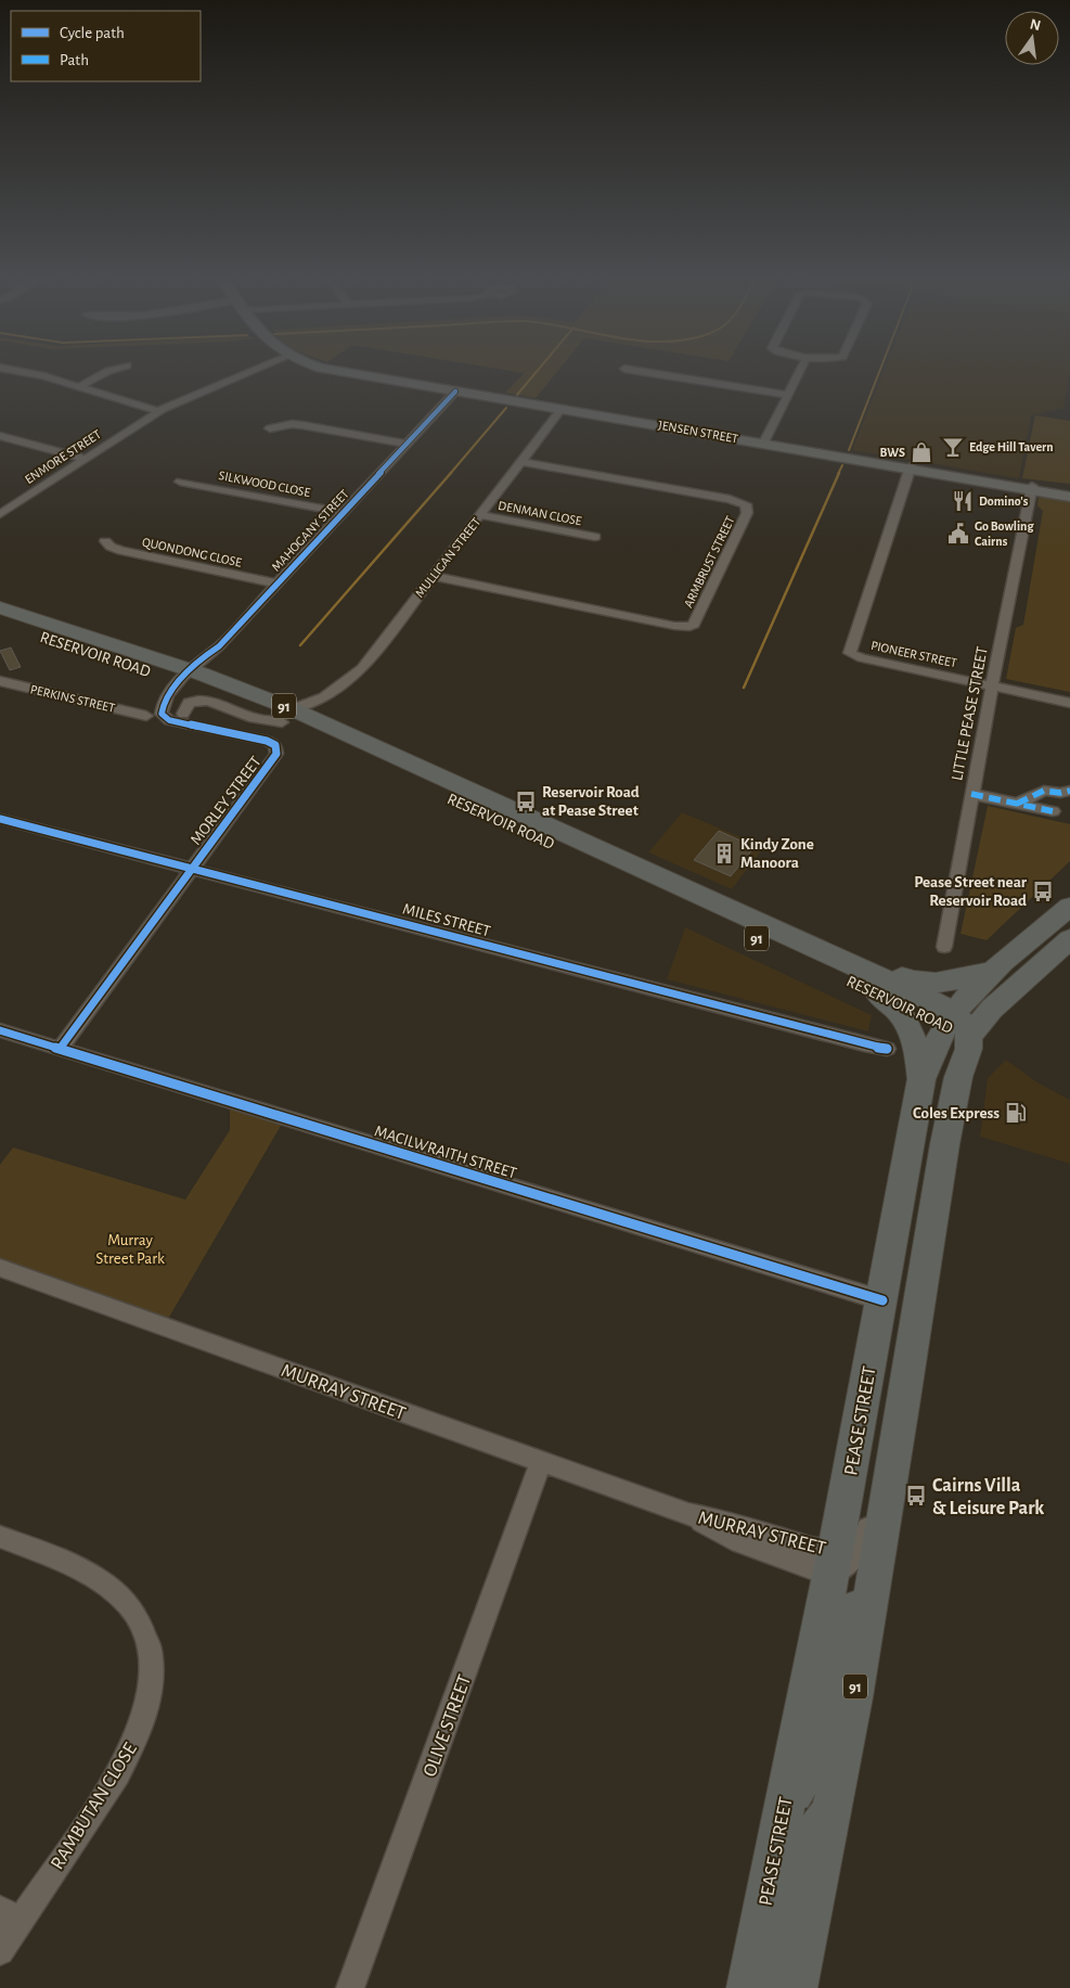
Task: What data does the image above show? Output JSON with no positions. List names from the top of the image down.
{
  "streets": {
    "main road": ["RESERVOIR ROAD", "91", "PEASE STREET"],
    "street": [
      "JENSEN STREET",
      "ENMORE STREET",
      "SILKWOOD CLOSE",
      "DENMAN CLOSE",
      "MAHOGANY STREET",
      "QUONDONG CLOSE",
      "MULLIGAN STREET",
      "ARMBRUST STREET",
      "PIONEER STREET",
      "PERKINS STREET",
      "LITTLE PEASE STREET",
      "MORLEY STREET",
      "MILES STREET",
      "MACILWRAITH STREET",
      "MURRAY STREET",
      "OLIVE STREET",
      "RAMBUTAN CLOSE"
    ]
  },
  "crossings": [
    ["JENSEN STREET", "MAHOGANY STREET"],
    ["JENSEN STREET", "MULLIGAN STREET"],
    ["JENSEN STREET", "PIONEER STREET"],
    ["JENSEN STREET", "LITTLE PEASE STREET"],
    ["SILKWOOD CLOSE", "MAHOGANY STREET"],
    ["DENMAN CLOSE", "MULLIGAN STREET"],
    ["MAHOGANY STREET", "QUONDONG CLOSE"],
    ["MAHOGANY STREET", "RESERVOIR ROAD"],
    ["MAHOGANY STREET", "MORLEY STREET"],
    ["MULLIGAN STREET", "ARMBRUST STREET"],
    ["MULLIGAN STREET", "RESERVOIR ROAD"],
    ["RESERVOIR ROAD", "91"],
    ["RESERVOIR ROAD", "MORLEY STREET"],
    ["RESERVOIR ROAD", "PEASE STREET"],
    ["PIONEER STREET", "LITTLE PEASE STREET"],
    ["91", "PEASE STREET"],
    ["MORLEY STREET", "MILES STREET"],
    ["MORLEY STREET", "MACILWRAITH STREET"],
    ["MACILWRAITH STREET", "PEASE STREET"],
    ["MURRAY STREET", "PEASE STREET"],
    ["MURRAY STREET", "OLIVE STREET"]
  ],
  "parks": ["Murray Street Park"],
  "places": {
    "bar": ["Edge Hill Tavern"],
    "shop": ["BWS"],
    "restaurant": ["Domino's"],
    "public building": ["Go Bowling Cairns"],
    "bus stop": ["Reservoir Road at Pease Street", "Pease Street near Reservoir Road", "Cairns Villa & Leisure Park"],
    "building": ["Kindy Zone Manoora"],
    "fuel station": ["Coles Express"]
  },
  "legend": ["Cycle path", "Path"],
  "north": "top"
}
